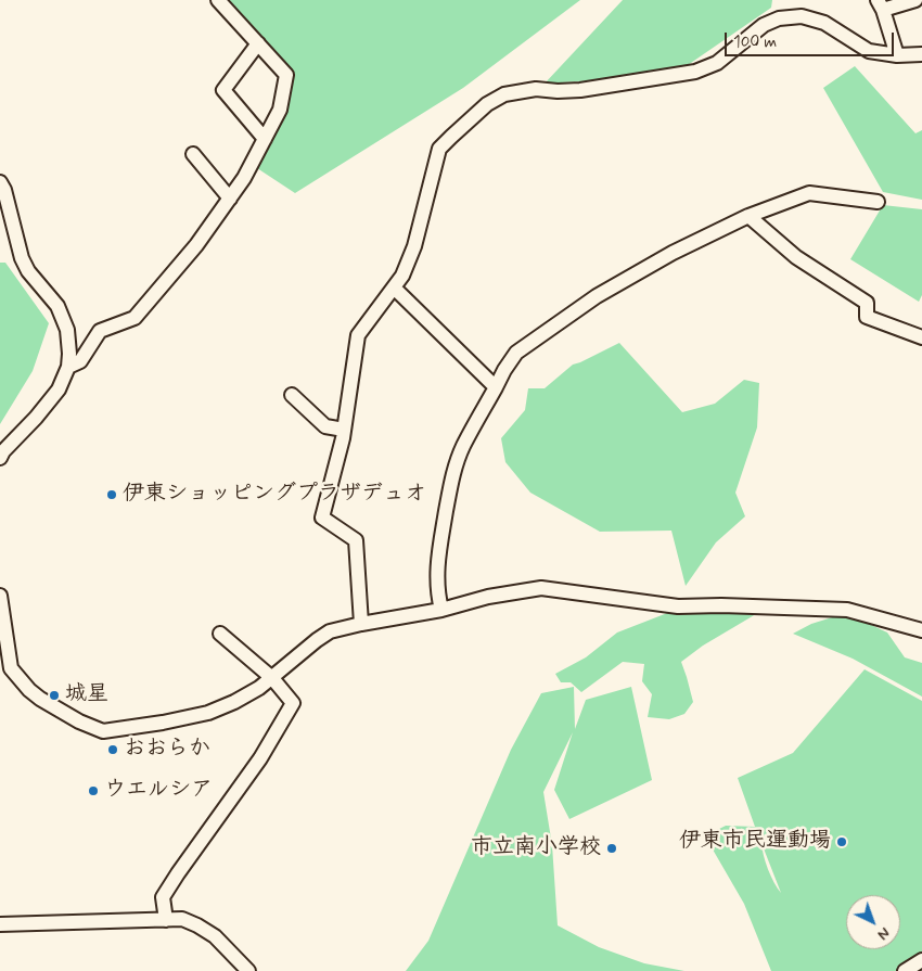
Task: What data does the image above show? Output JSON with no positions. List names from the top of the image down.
{
  "places": [
    "伊東ショッピングプラザデュオ",
    "城星",
    "おおらか",
    "ウエルシア",
    "伊東市民運動場",
    "市立南小学校"
  ],
  "scale_bar": "100 m",
  "north": "bottom right"
}
